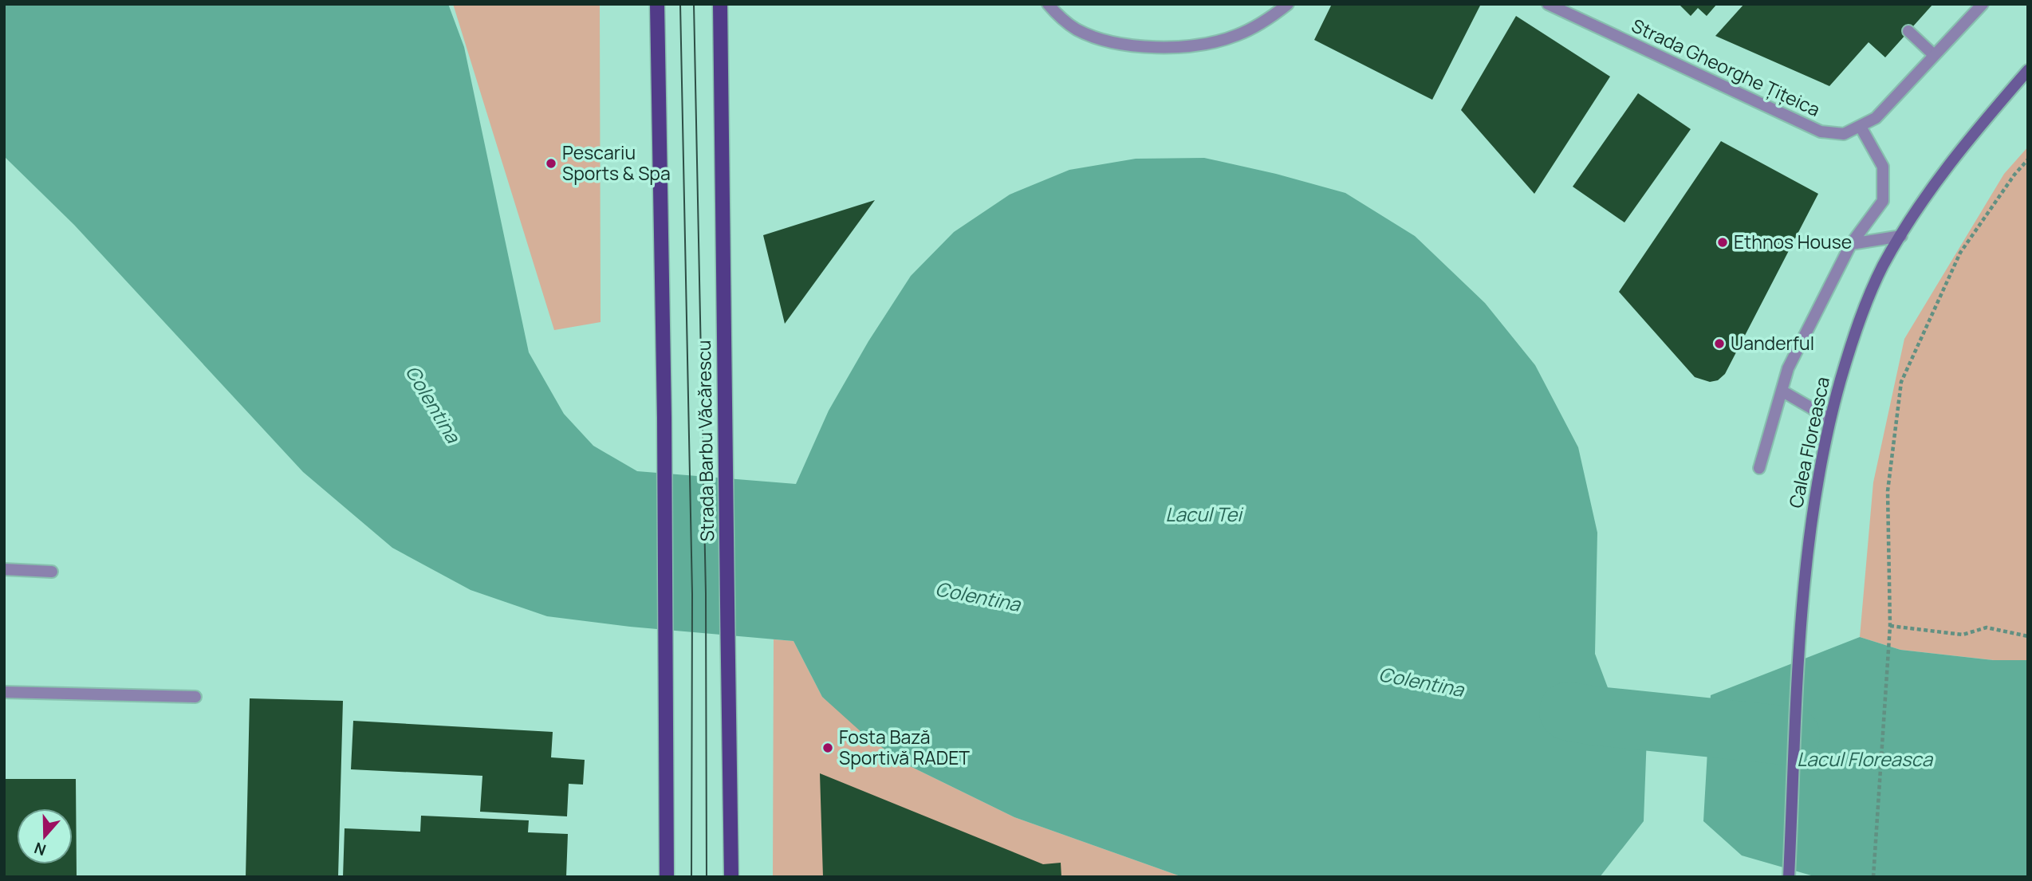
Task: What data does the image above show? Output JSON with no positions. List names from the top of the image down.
{
  "streets": {
    "main road": ["Strada Barbu Văcărescu", "Calea Floreasca"],
    "street": ["Strada Gheorghe Țițeica"]
  },
  "water": ["Colentina", "Lacul Tei", "Lacul Floreasca"],
  "places": [
    "Pescariu Sports & Spa",
    "Ethnos House",
    "Uanderful",
    "Fosta Bază Sportivă RADET"
  ],
  "north": "bottom"
}
